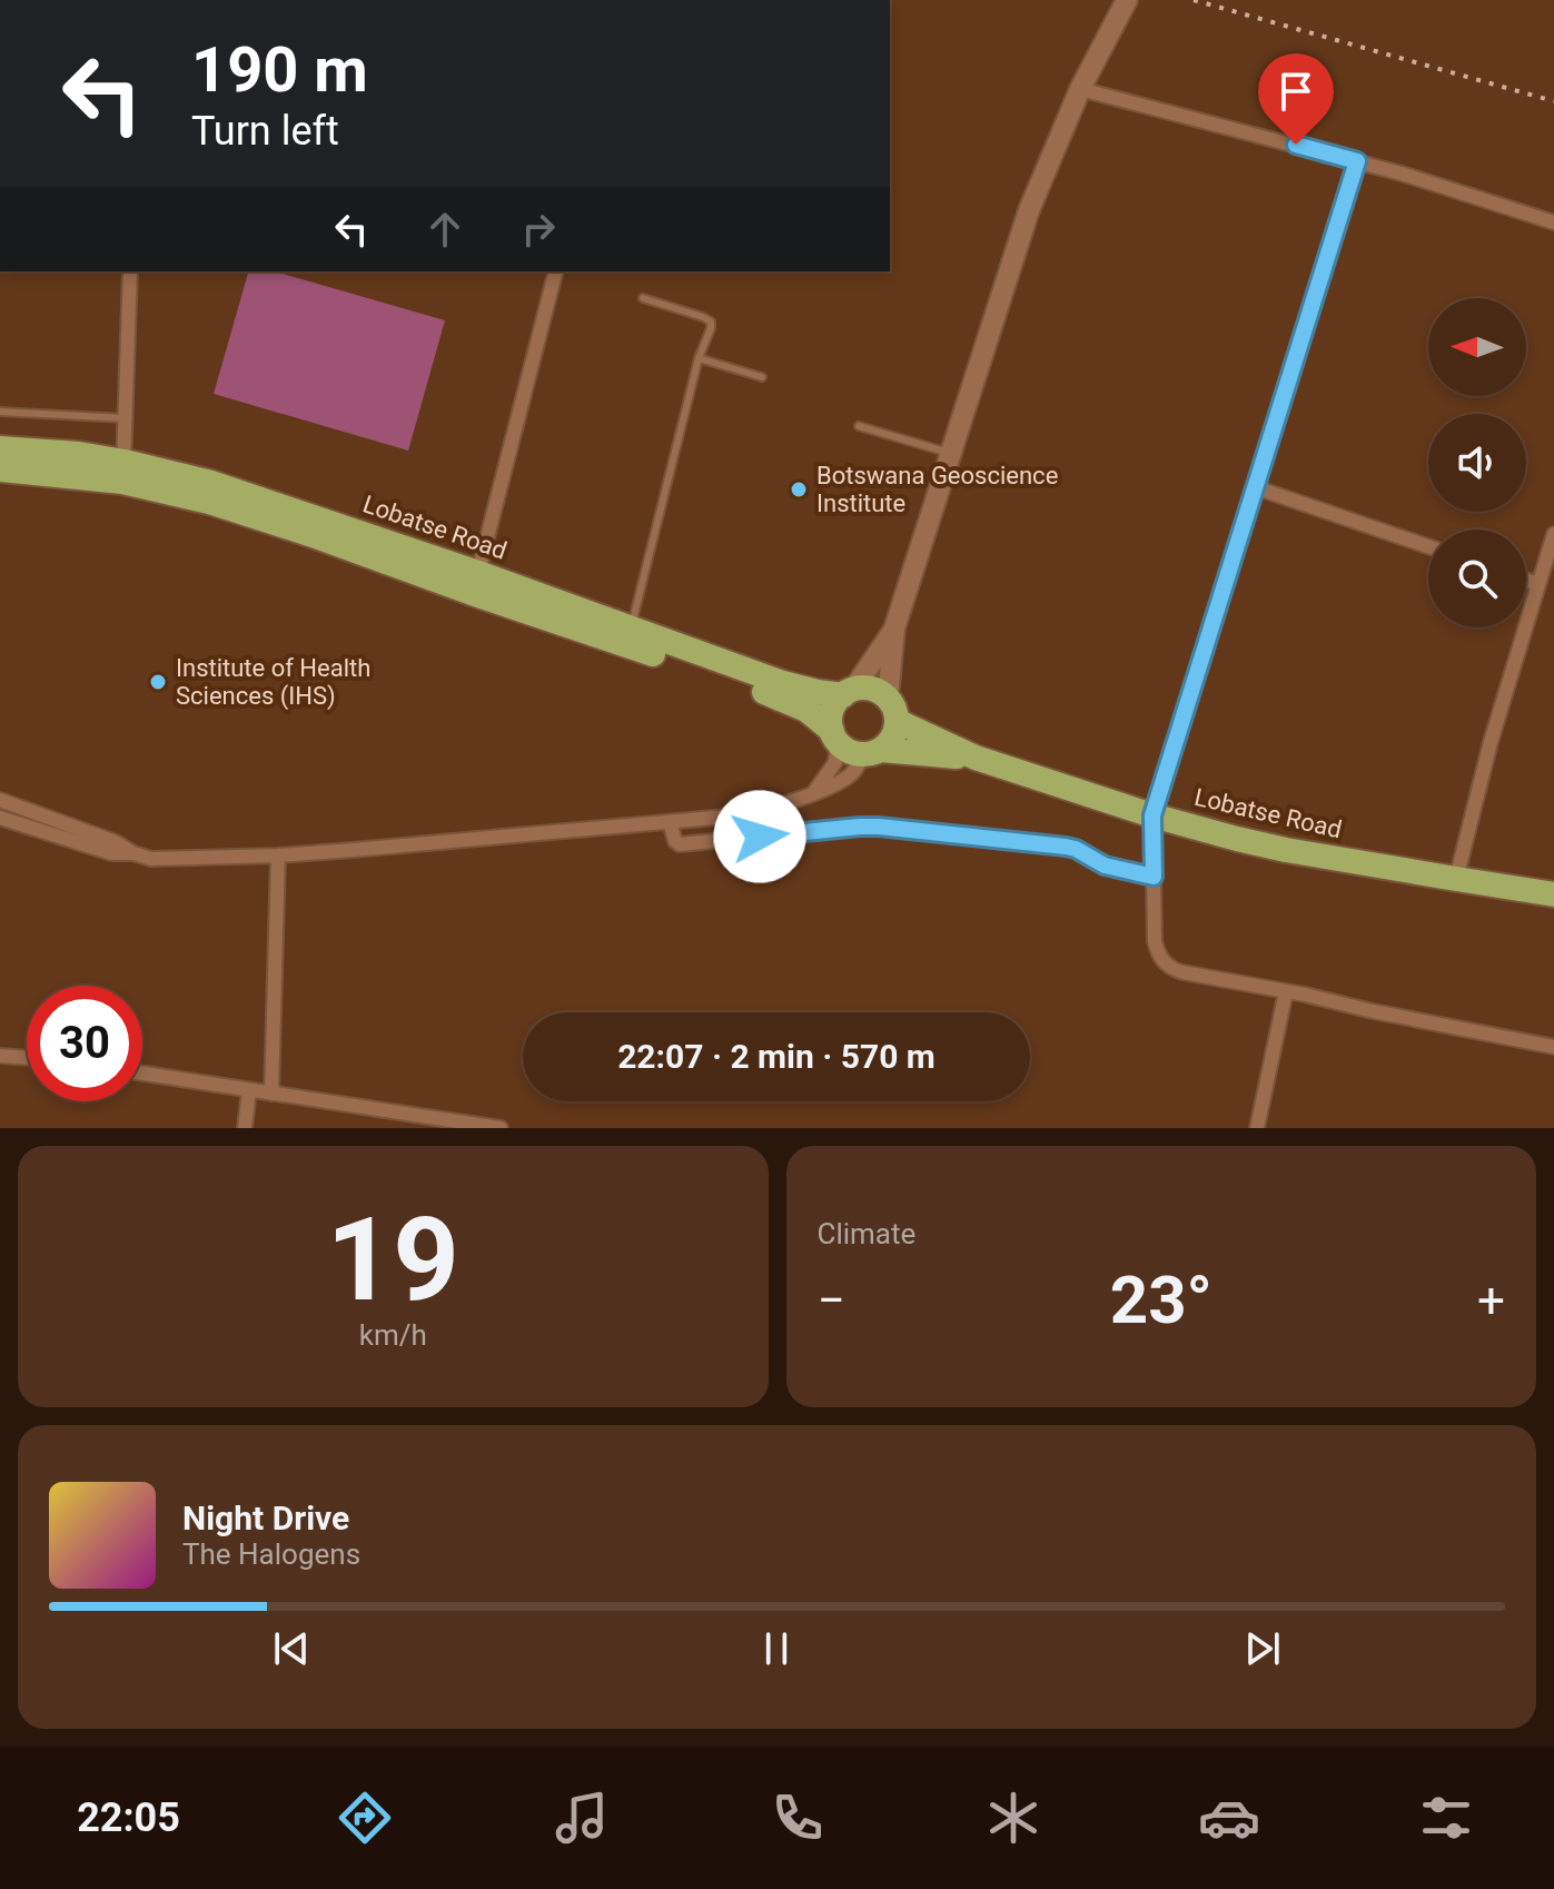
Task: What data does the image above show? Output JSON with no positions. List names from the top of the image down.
{
  "streets": {
    "highway": ["Lobatse Road"]
  },
  "places": ["Botswana Geoscience Institute", "Institute of Health Sciences (IHS)"],
  "north": "left",
  "page": {
    "turn": ["190 m", "Turn left"],
    "limit": "30",
    "trip": "22:07 · 2 min · 570 m",
    "tile": [
      ["19", "km/h"],
      "Climate"
    ],
    "heat": ["−", "23°", "+"],
    "song": ["Night Drive", "The Halogens"],
    "tabs": "22:05"
  }
}
